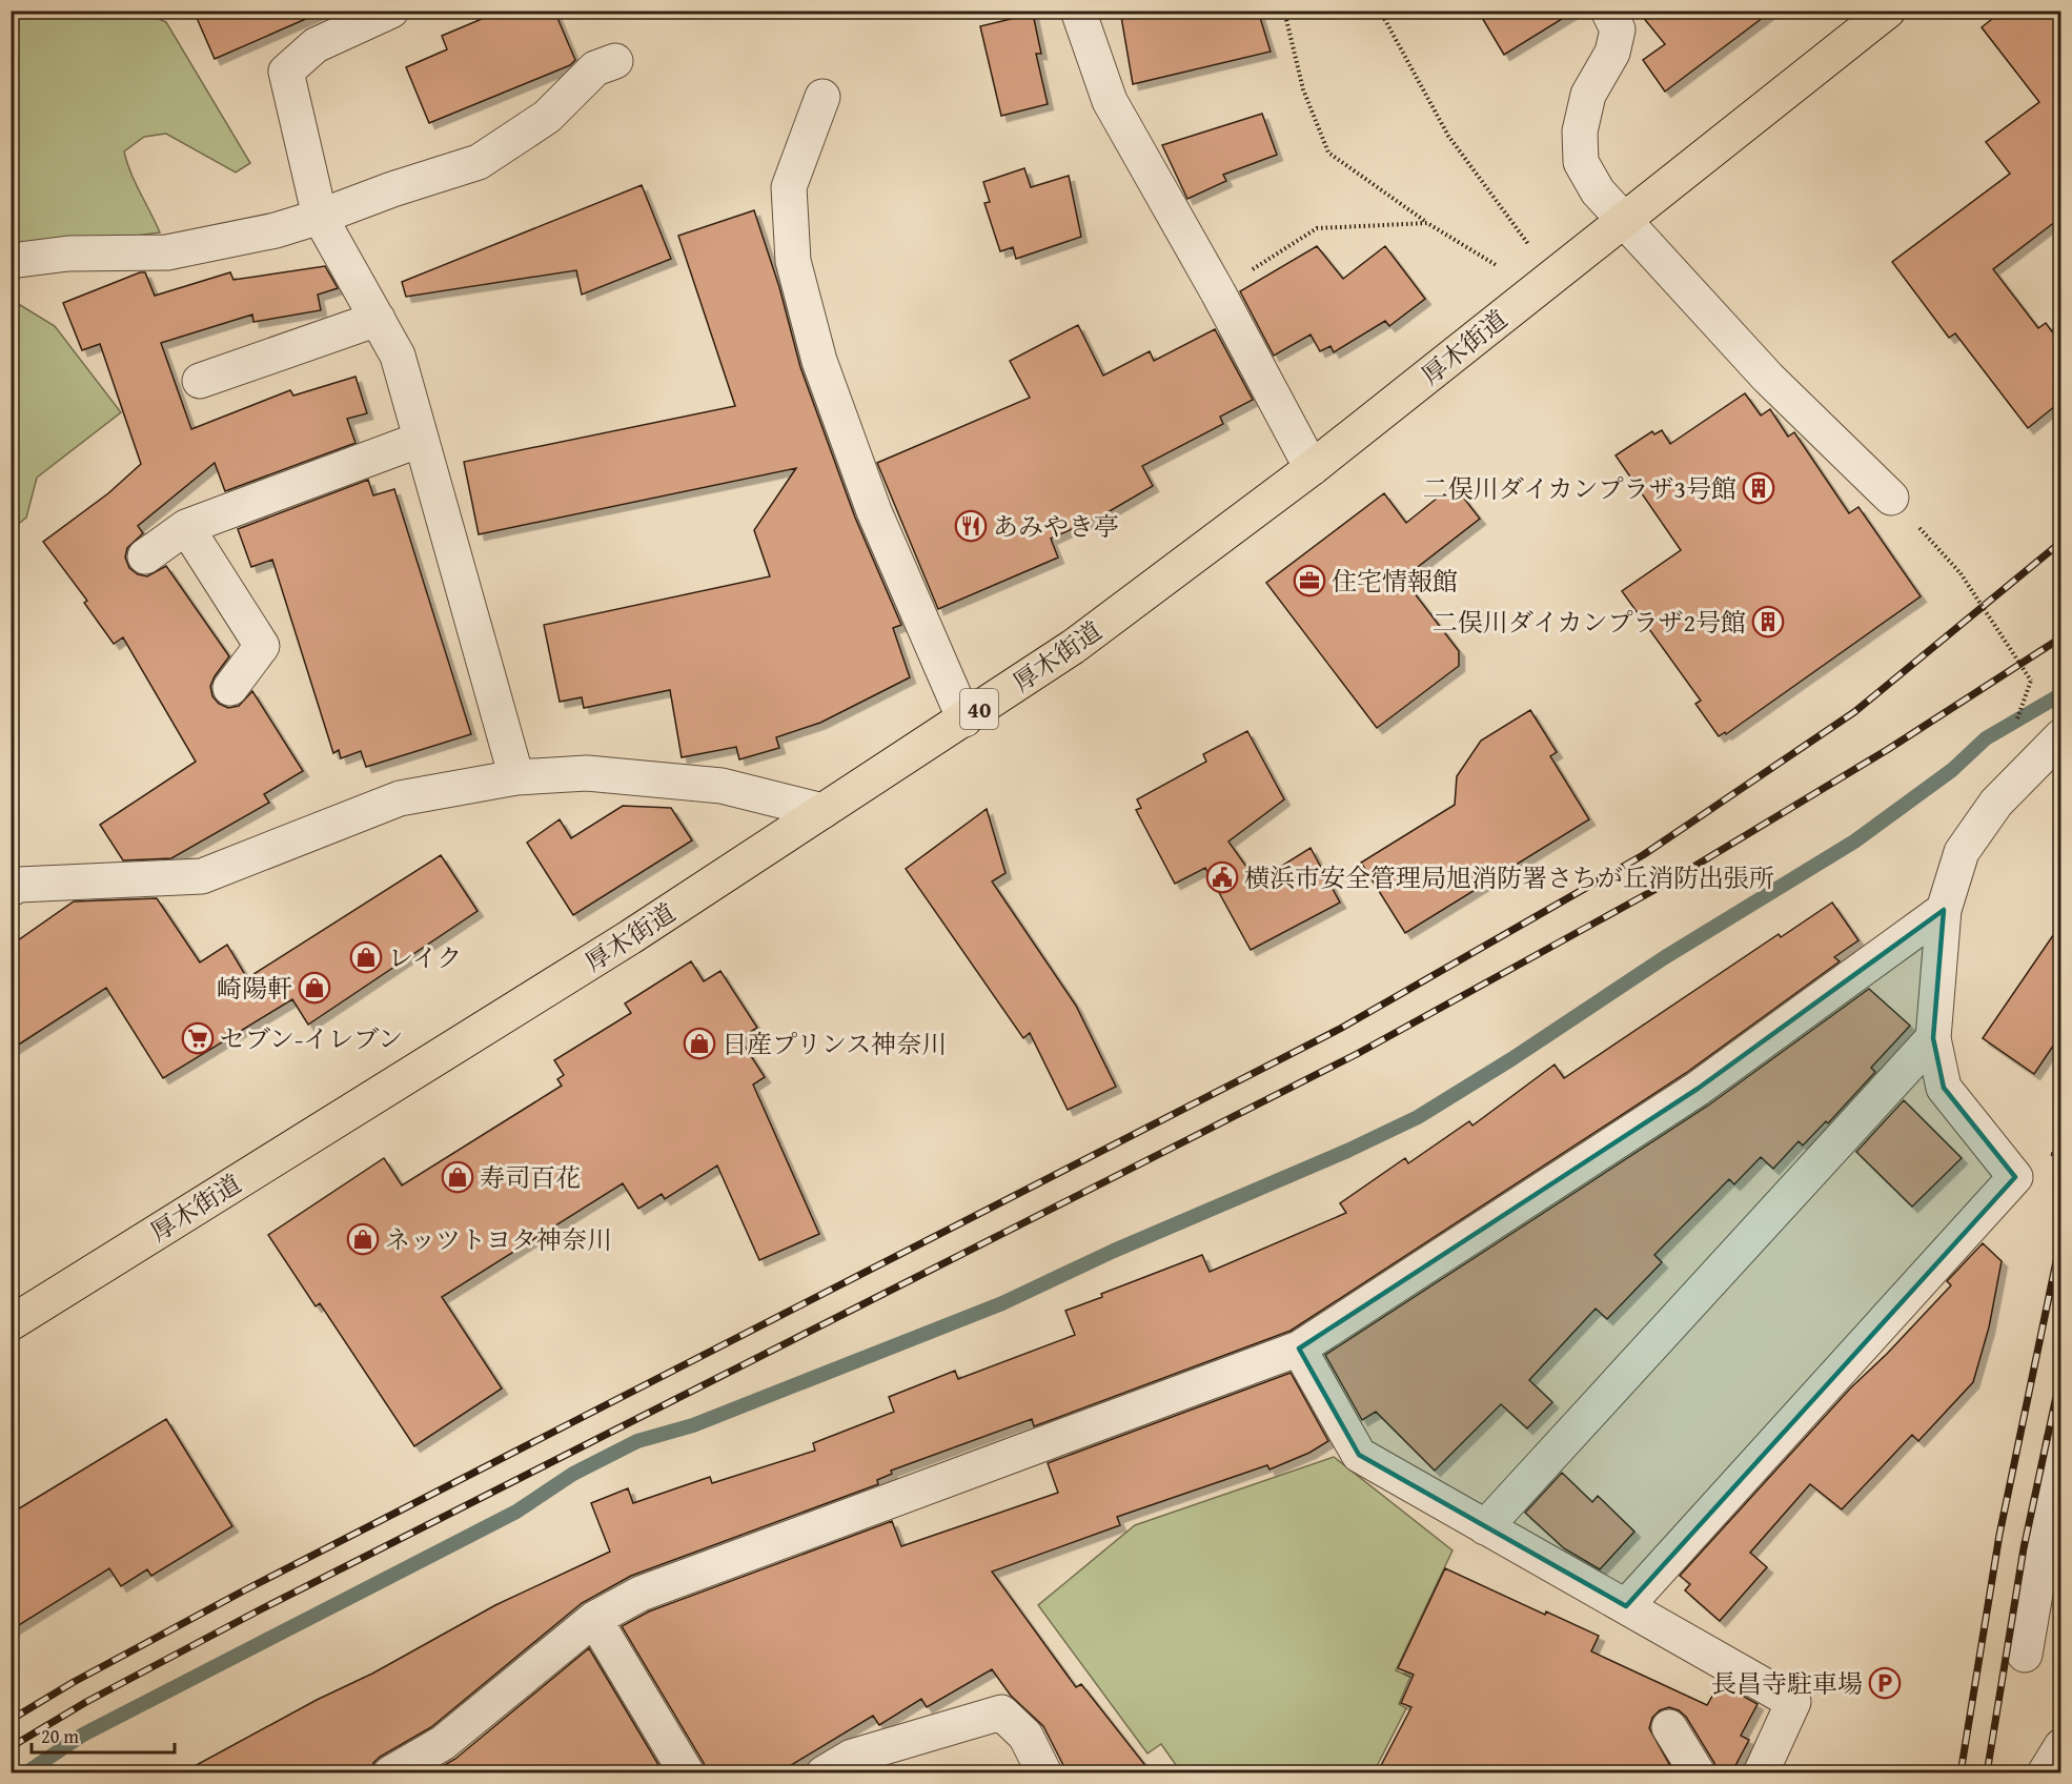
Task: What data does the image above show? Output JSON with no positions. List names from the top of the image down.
{
  "streets": {
    "main road": ["厚木街道", "40"]
  },
  "places": {
    "building": ["二俣川ダイカンプラザ3号館", "二俣川ダイカンプラザ2号館"],
    "restaurant": ["あみやき亭"],
    "office": ["住宅情報館"],
    "public building": ["横浜市安全管理局旭消防署さちが丘消防出張所"],
    "shop": [
      "レイク",
      "崎陽軒",
      "日産プリンス神奈川",
      "寿司百花",
      "ネッツトヨタ神奈川"
    ],
    "supermarket": ["セブン-イレブン"],
    "parking": ["長昌寺駐車場"]
  },
  "scale_bar": "20 m"
}
